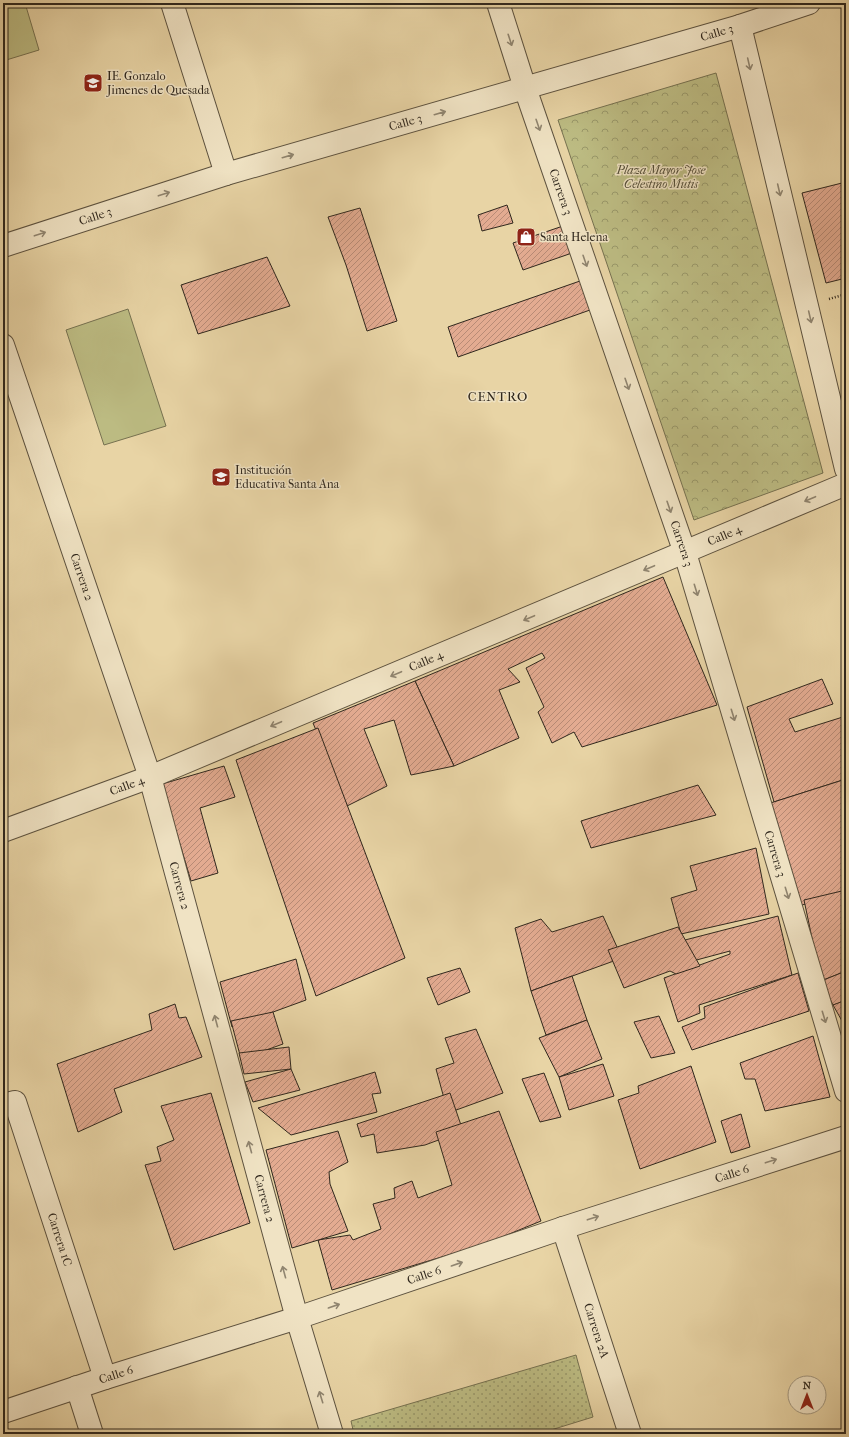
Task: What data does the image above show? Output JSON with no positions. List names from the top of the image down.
{
  "streets": {
    "street": [
      "Calle 3",
      "Carrera 3",
      "Calle 4",
      "Carrera 2",
      "Calle 6",
      "Carrera 1C",
      "Carrera 2A"
    ]
  },
  "crossings": [
    ["Calle 3", "Carrera 3"],
    ["Carrera 3", "Calle 4"],
    ["Calle 4", "Carrera 2"],
    ["Carrera 2", "Calle 6"],
    ["Calle 6", "Carrera 1C"],
    ["Calle 6", "Carrera 2A"]
  ],
  "one_way": [
    "Calle 3",
    "Carrera 3",
    "Calle 4",
    "Carrera 2",
    "Calle 6"
  ],
  "districts": ["CENTRO"],
  "parks": ["Plaza Mayor Jose Celestino Mutis"],
  "places": {
    "school or university": ["IE. Gonzalo Jimenes de Quesada", "Institución Educativa Santa Ana"],
    "shop": ["Santa Helena"]
  },
  "north": "top"
}
